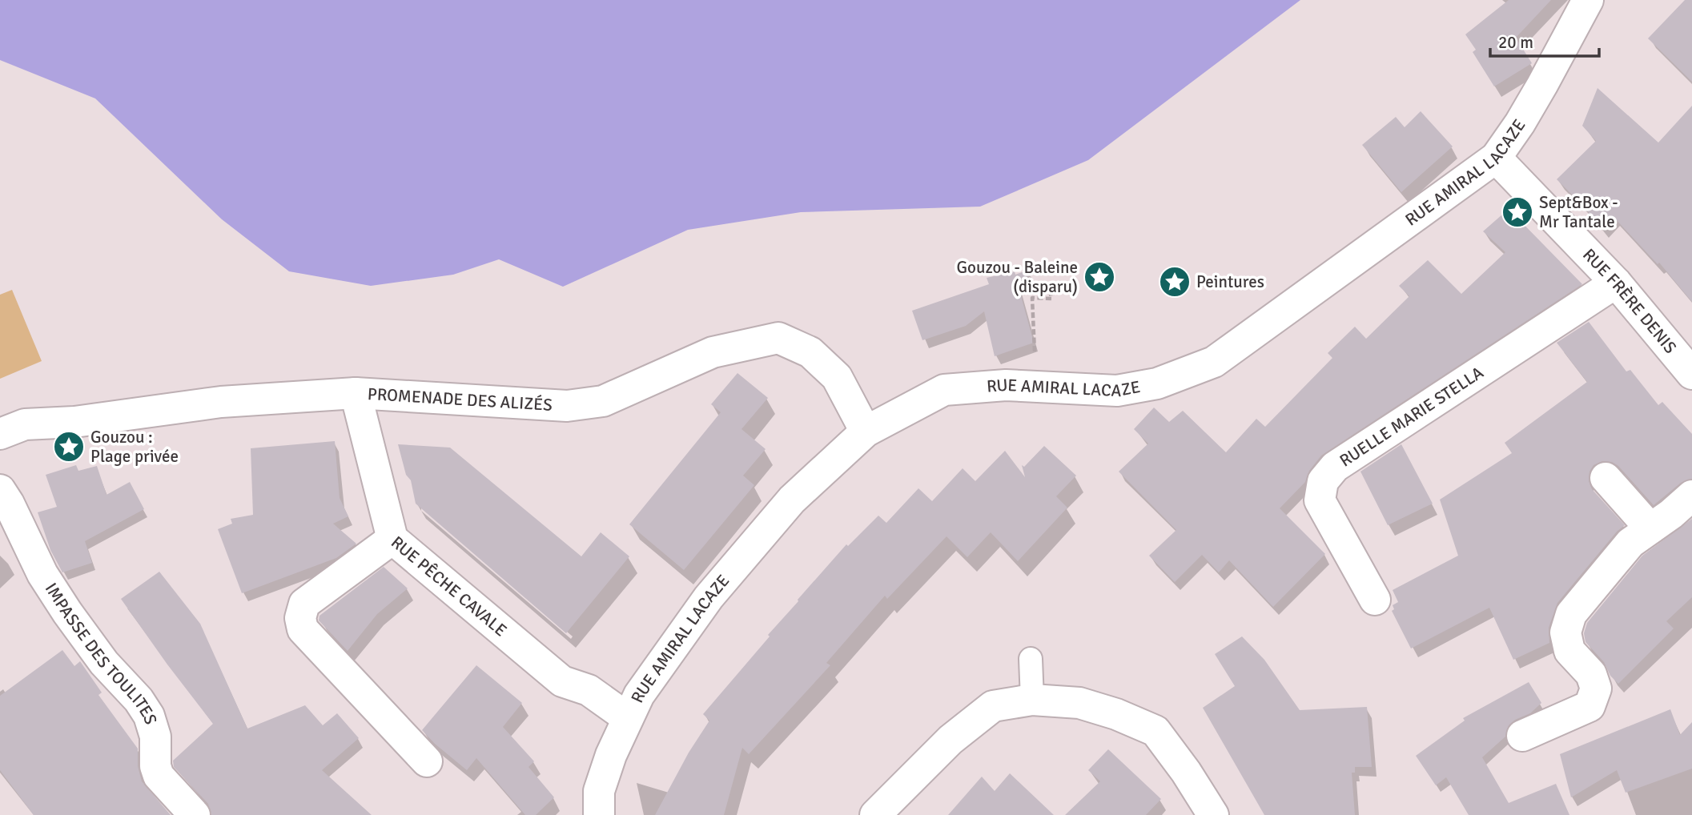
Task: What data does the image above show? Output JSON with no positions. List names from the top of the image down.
{
  "streets": {
    "street": [
      "RUE AMIRAL LACAZE",
      "RUE FRÈRE DENIS",
      "PROMENADE DES ALIZÉS",
      "RUELLE MARIE STELLA",
      "RUE PÊCHE CAVALE",
      "IMPASSE DES TOULITES"
    ]
  },
  "crossings": [
    ["RUE AMIRAL LACAZE", "RUE FRÈRE DENIS"],
    ["RUE AMIRAL LACAZE", "PROMENADE DES ALIZÉS"],
    ["RUE AMIRAL LACAZE", "RUE PÊCHE CAVALE"],
    ["RUE FRÈRE DENIS", "RUELLE MARIE STELLA"],
    ["PROMENADE DES ALIZÉS", "RUE PÊCHE CAVALE"]
  ],
  "places": {
    "place": [
      "Sept&Box - Mr Tantale",
      "Gouzou - Baleine (disparu)",
      "Peintures",
      "Gouzou : Plage privée"
    ]
  },
  "scale_bar": "20 m"
}
